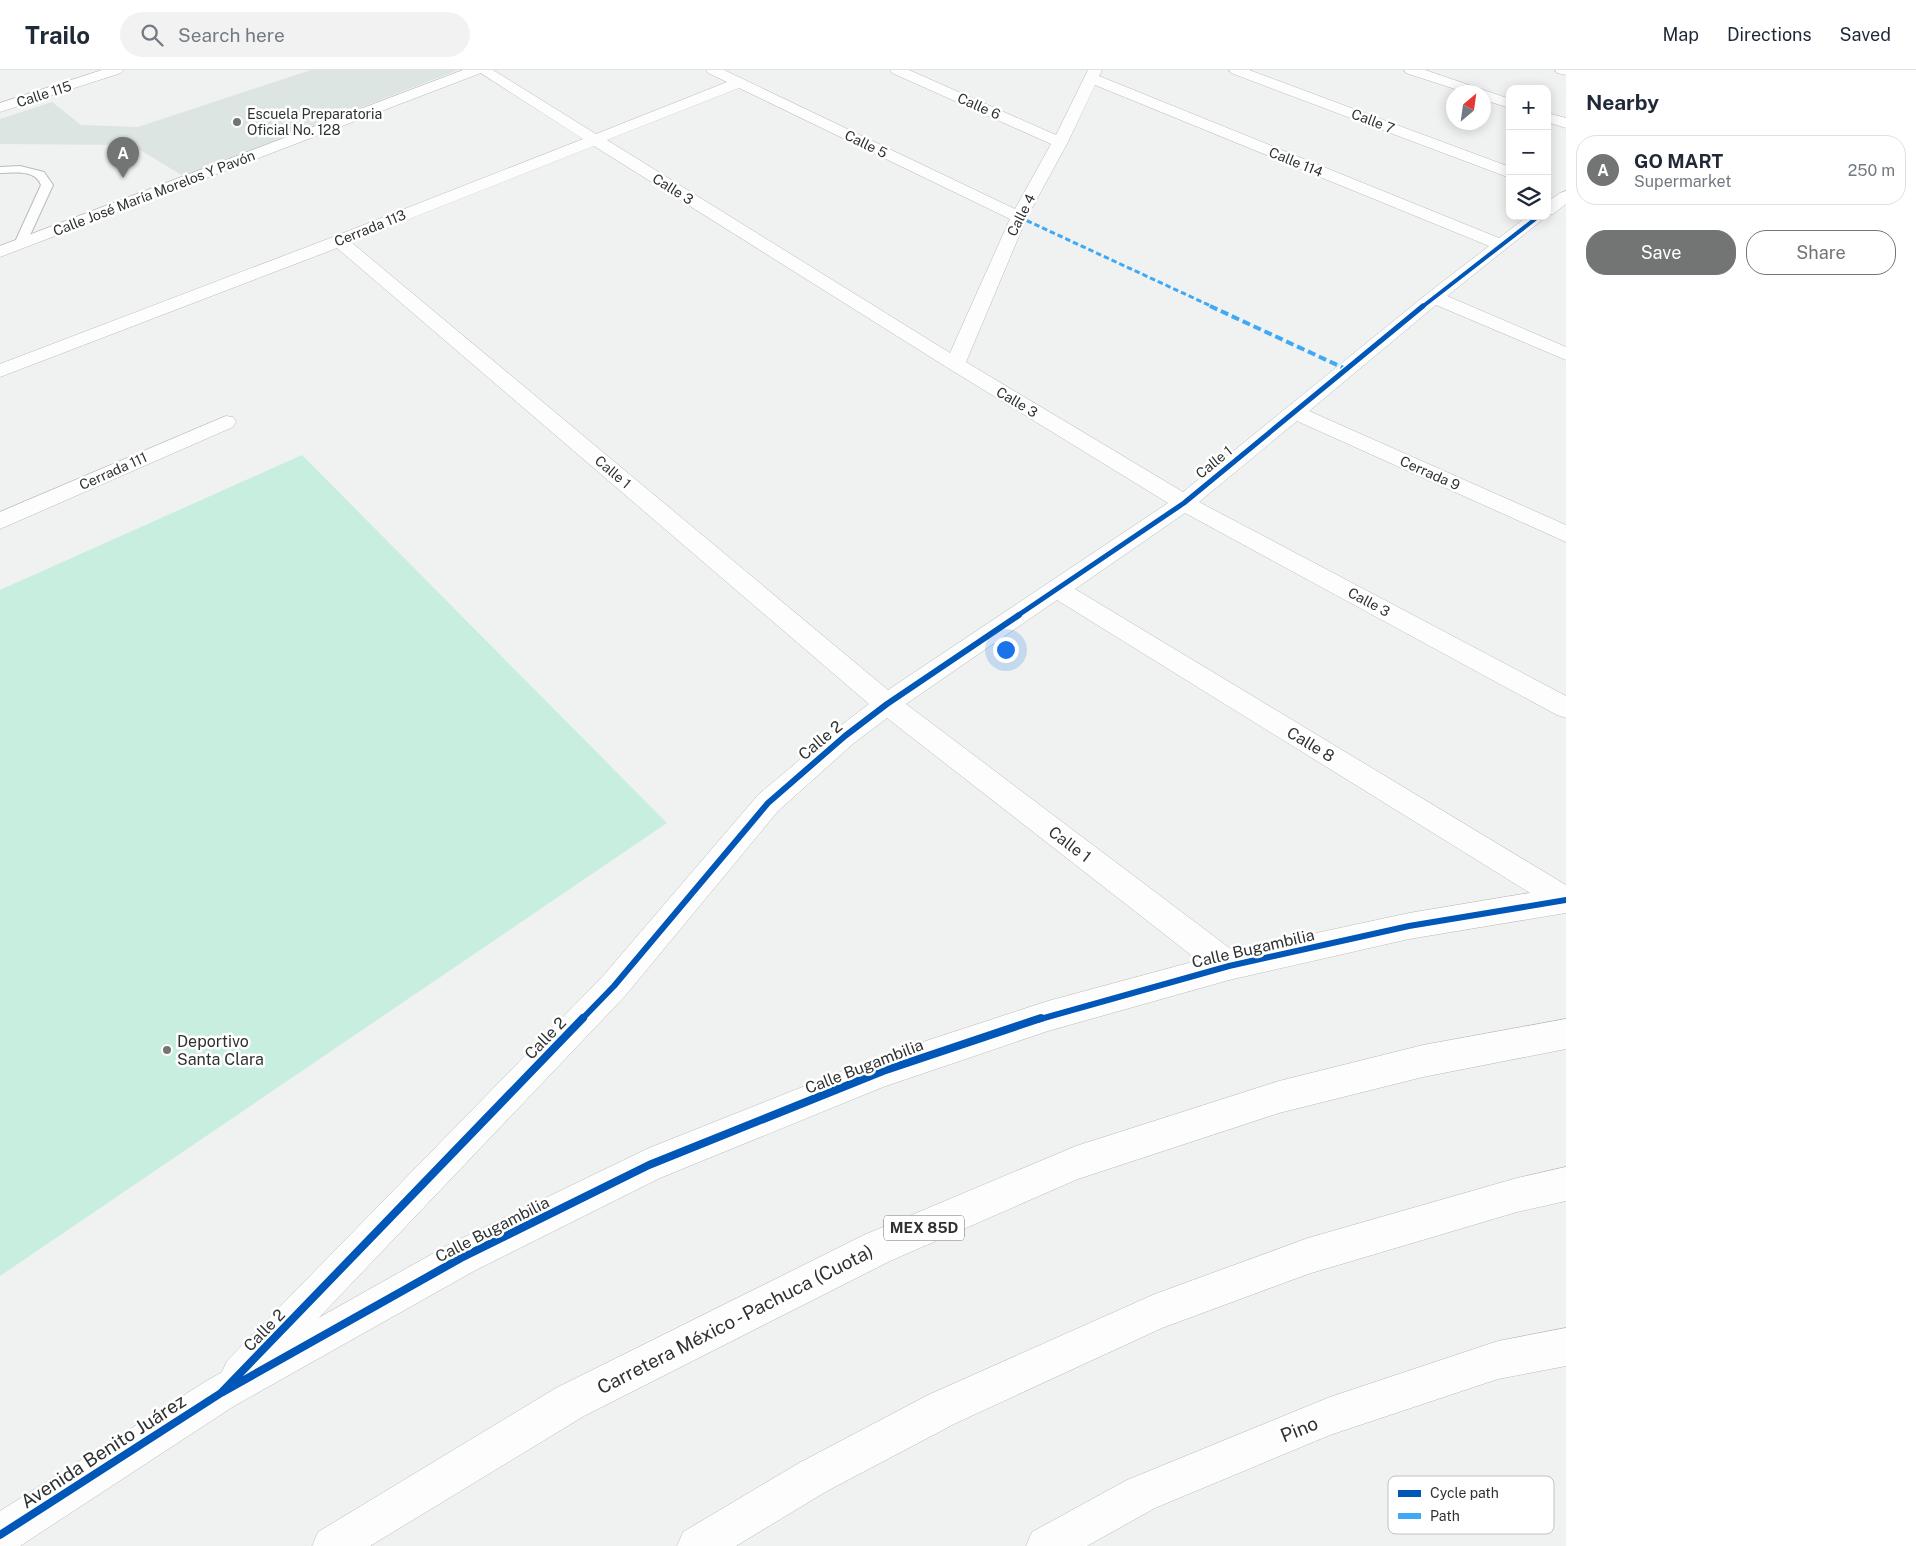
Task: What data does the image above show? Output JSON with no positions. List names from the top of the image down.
{
  "streets": {
    "main road": [
      "Calle 115",
      "Calle 6",
      "Calle 7",
      "Calle 5",
      "Calle 114",
      "Calle 3",
      "Calle José María Morelos Y Pavón",
      "Calle 4",
      "Cerrada 113",
      "Calle 1",
      "Cerrada 111",
      "Cerrada 9",
      "Calle 2",
      "Calle 8",
      "Calle Bugambilia",
      "MEX 85D",
      "Carretera México - Pachuca (Cuota)",
      "Pino",
      "Avenida Benito Juárez"
    ]
  },
  "crossings": [
    ["Calle 6", "Calle 4"],
    ["Calle 5", "Calle 4"],
    ["Calle 5", "Cerrada 113"],
    ["Calle 114", "Calle 4"],
    ["Calle 114", "Calle 1"],
    ["Calle 3", "Calle 4"],
    ["Calle 3", "Cerrada 113"],
    ["Calle 3", "Calle 1"],
    ["Cerrada 113", "Calle 1"],
    ["Calle 1", "Cerrada 9"],
    ["Calle 1", "Calle 2"],
    ["Calle 1", "Calle 8"],
    ["Calle 1", "Calle Bugambilia"],
    ["Calle 2", "Calle Bugambilia"],
    ["Calle 2", "Avenida Benito Juárez"],
    ["Calle 8", "Calle Bugambilia"],
    ["Calle Bugambilia", "Avenida Benito Juárez"]
  ],
  "places": ["Escuela Preparatoria Oficial No. 128", "Deportivo Santa Clara"],
  "legend": ["Cycle path", "Path"],
  "north": "top right",
  "page": {
    "header": "Trailo",
    "search": "Search here",
    "nav": ["Map", "Directions", "Saved"],
    "heading": "Nearby",
    "map_buttons": ["+", "−"],
    "list": [
      {
        "mark": "A",
        "name": "GO MART",
        "note": "Supermarket",
        "value": "250 m"
      }
    ],
    "pins": "A",
    "buttons": ["Save", "Share"]
  }
}
